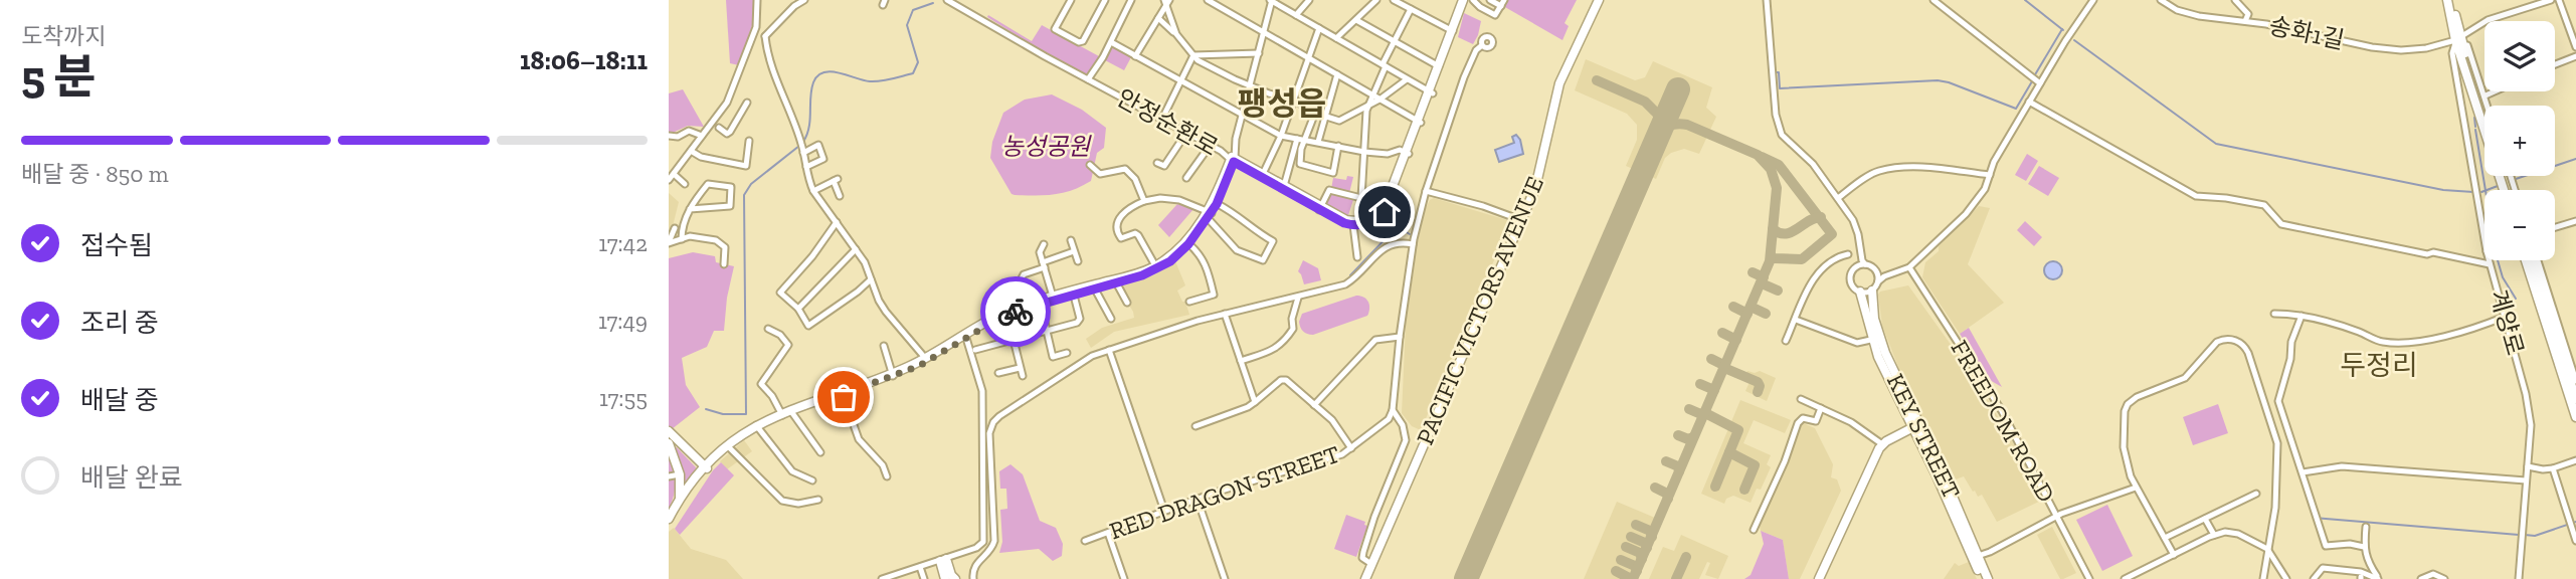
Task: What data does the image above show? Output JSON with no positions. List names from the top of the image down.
{
  "streets": {
    "main road": [
      "안정순환로",
      "PACIFIC VICTORS AVENUE",
      "계양로",
      "KEY STREET"
    ],
    "street": ["송화1길", "FREEDOM ROAD", "RED DRAGON STREET"]
  },
  "crossings": [
    ["송화1길", "계양로"]
  ],
  "districts": ["팽성읍", "두정리"],
  "parks": ["농성공원"],
  "page": {
    "heading": ["5 분", "도착까지", "18:06–18:11"],
    "map_buttons": ["+", "−"],
    "bar": "배달 중 · 850 m",
    "list": [
      ["접수됨", "17:42"],
      ["조리 중", "17:49"],
      ["배달 중", "17:55"],
      "배달 완료"
    ]
  }
}
